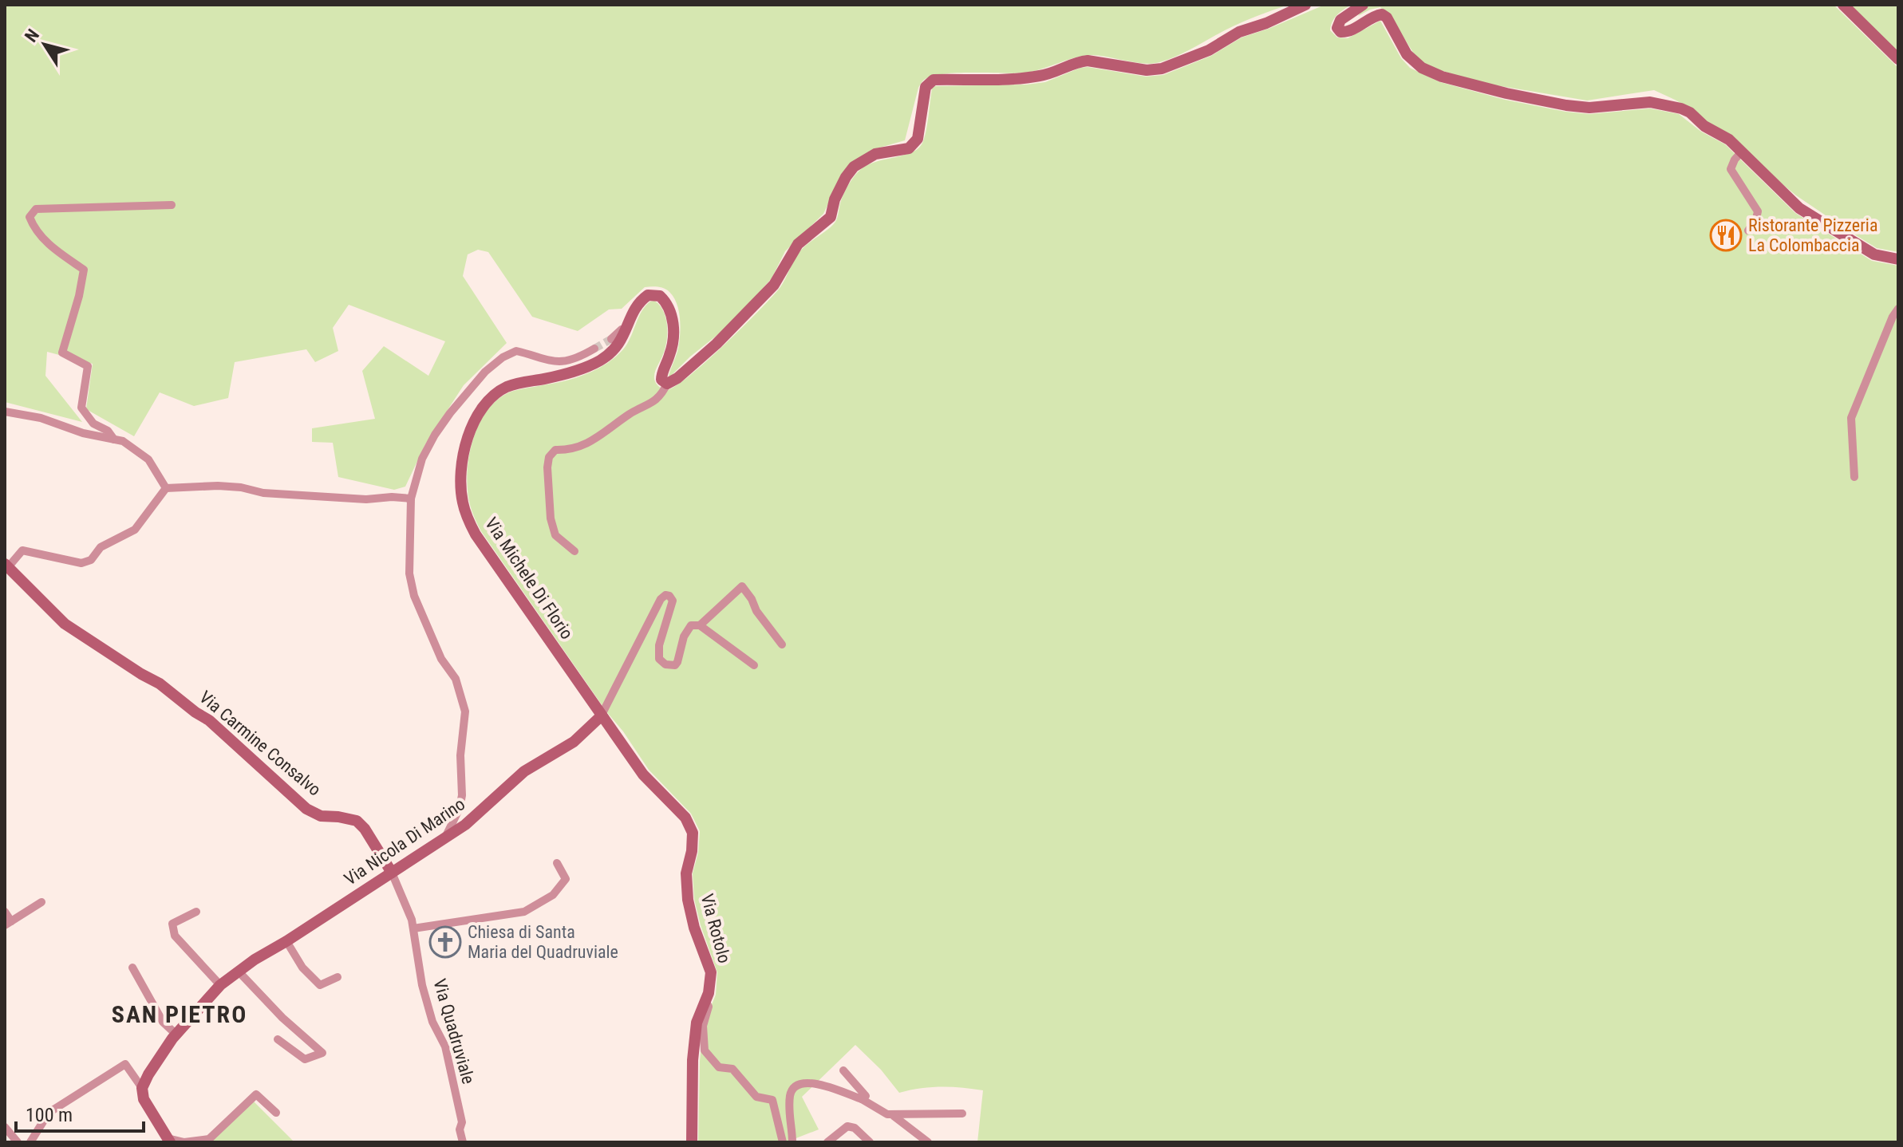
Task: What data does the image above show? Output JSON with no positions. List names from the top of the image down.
{
  "streets": {
    "street": [
      "Via Michele Di Florio",
      "Via Carmine Consalvo",
      "Via Nicola Di Marino",
      "Via Rotolo",
      "Via Quadruviale"
    ]
  },
  "crossings": [
    ["Via Michele Di Florio", "Via Nicola Di Marino"],
    ["Via Michele Di Florio", "Via Rotolo"],
    ["Via Carmine Consalvo", "Via Nicola Di Marino"],
    ["Via Carmine Consalvo", "Via Quadruviale"],
    ["Via Nicola Di Marino", "Via Rotolo"],
    ["Via Nicola Di Marino", "Via Quadruviale"]
  ],
  "districts": ["SAN PIETRO"],
  "places": {
    "restaurant": ["Ristorante Pizzeria La Colombaccia"],
    "church": ["Chiesa di Santa Maria del Quadruviale"]
  },
  "scale_bar": "100 m",
  "north": "top left"
}
